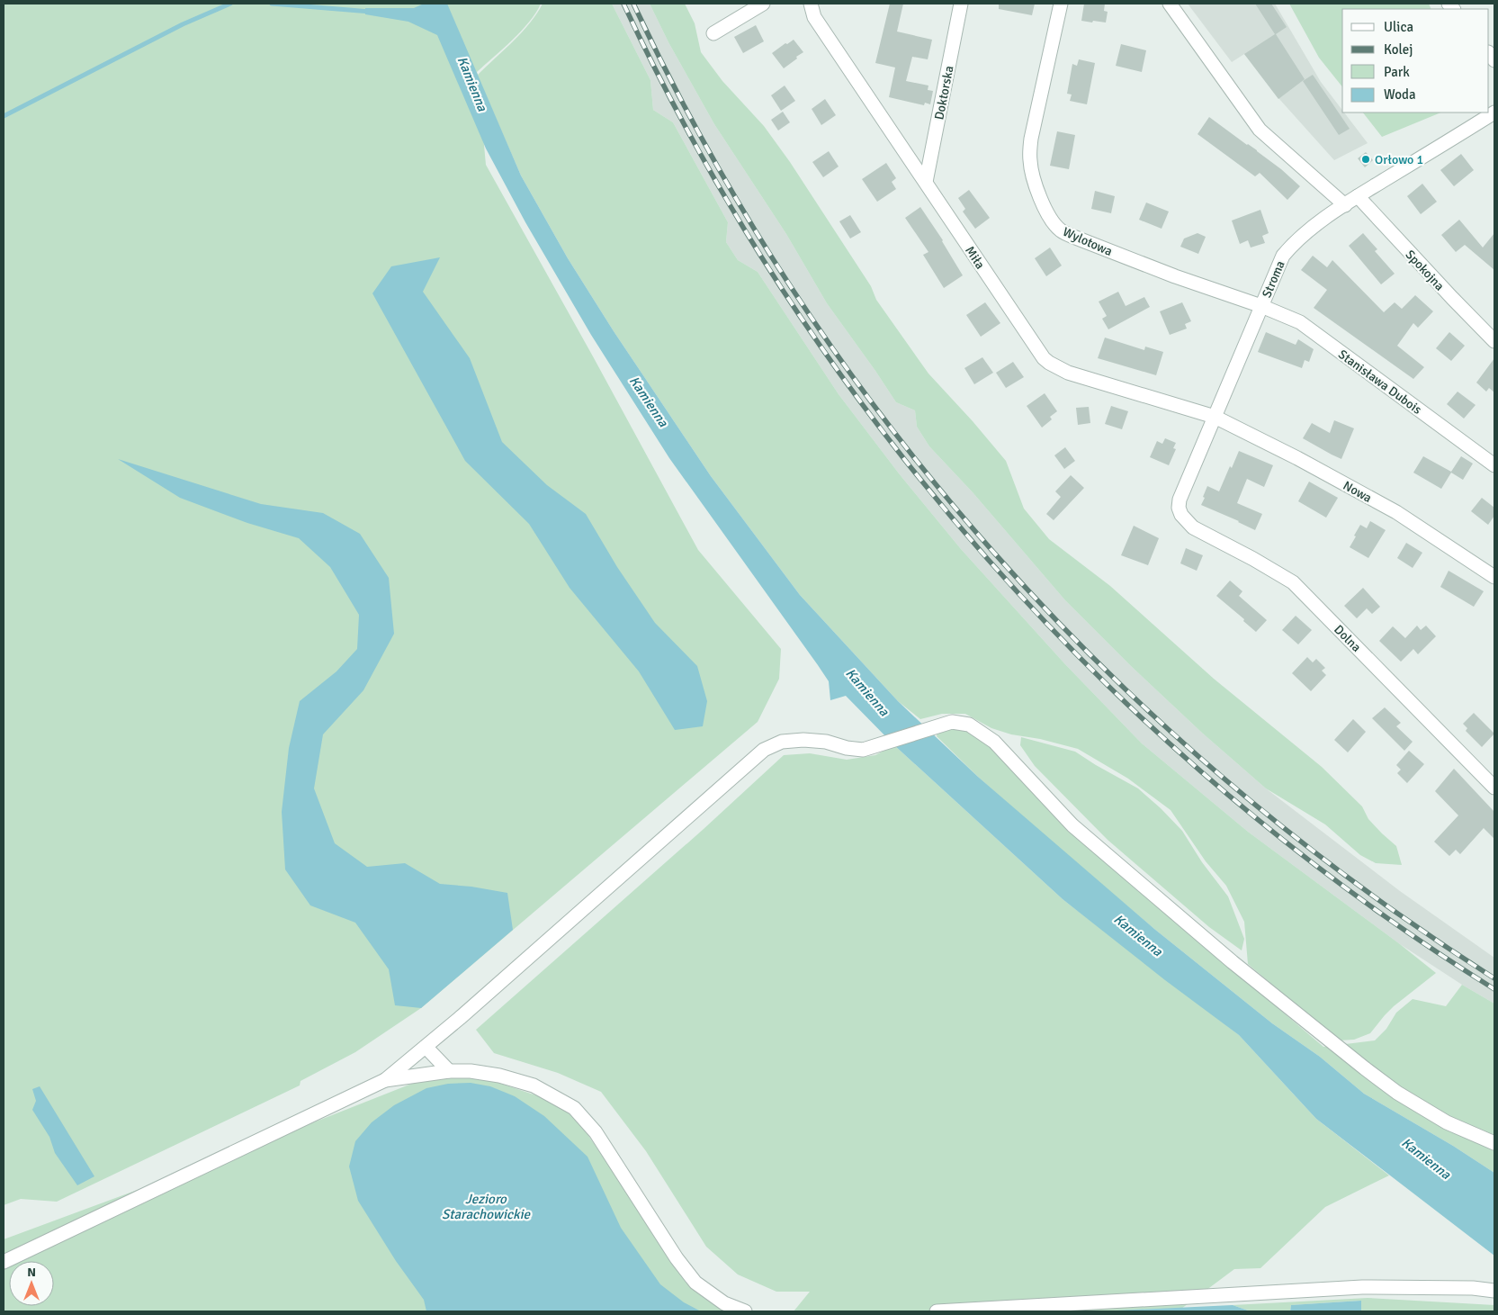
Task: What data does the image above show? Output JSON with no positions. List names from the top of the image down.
{
  "streets": {
    "street": [
      "Doktorska",
      "Wylotowa",
      "Miła",
      "Spokojna",
      "Stroma",
      "Stanisława Dubois",
      "Nowa",
      "Dolna"
    ]
  },
  "crossings": [
    ["Doktorska", "Miła"],
    ["Wylotowa", "Stroma"],
    ["Wylotowa", "Stanisława Dubois"],
    ["Miła", "Stroma"],
    ["Miła", "Nowa"],
    ["Spokojna", "Stroma"],
    ["Stroma", "Stanisława Dubois"],
    ["Stroma", "Nowa"],
    ["Stroma", "Dolna"]
  ],
  "water": ["Kamienna", "Jezioro Starachowickie"],
  "places": ["Orłowo 1"],
  "legend": [
    "Ulica",
    "Kolej",
    "Park",
    "Woda"
  ],
  "north": "top"
}
